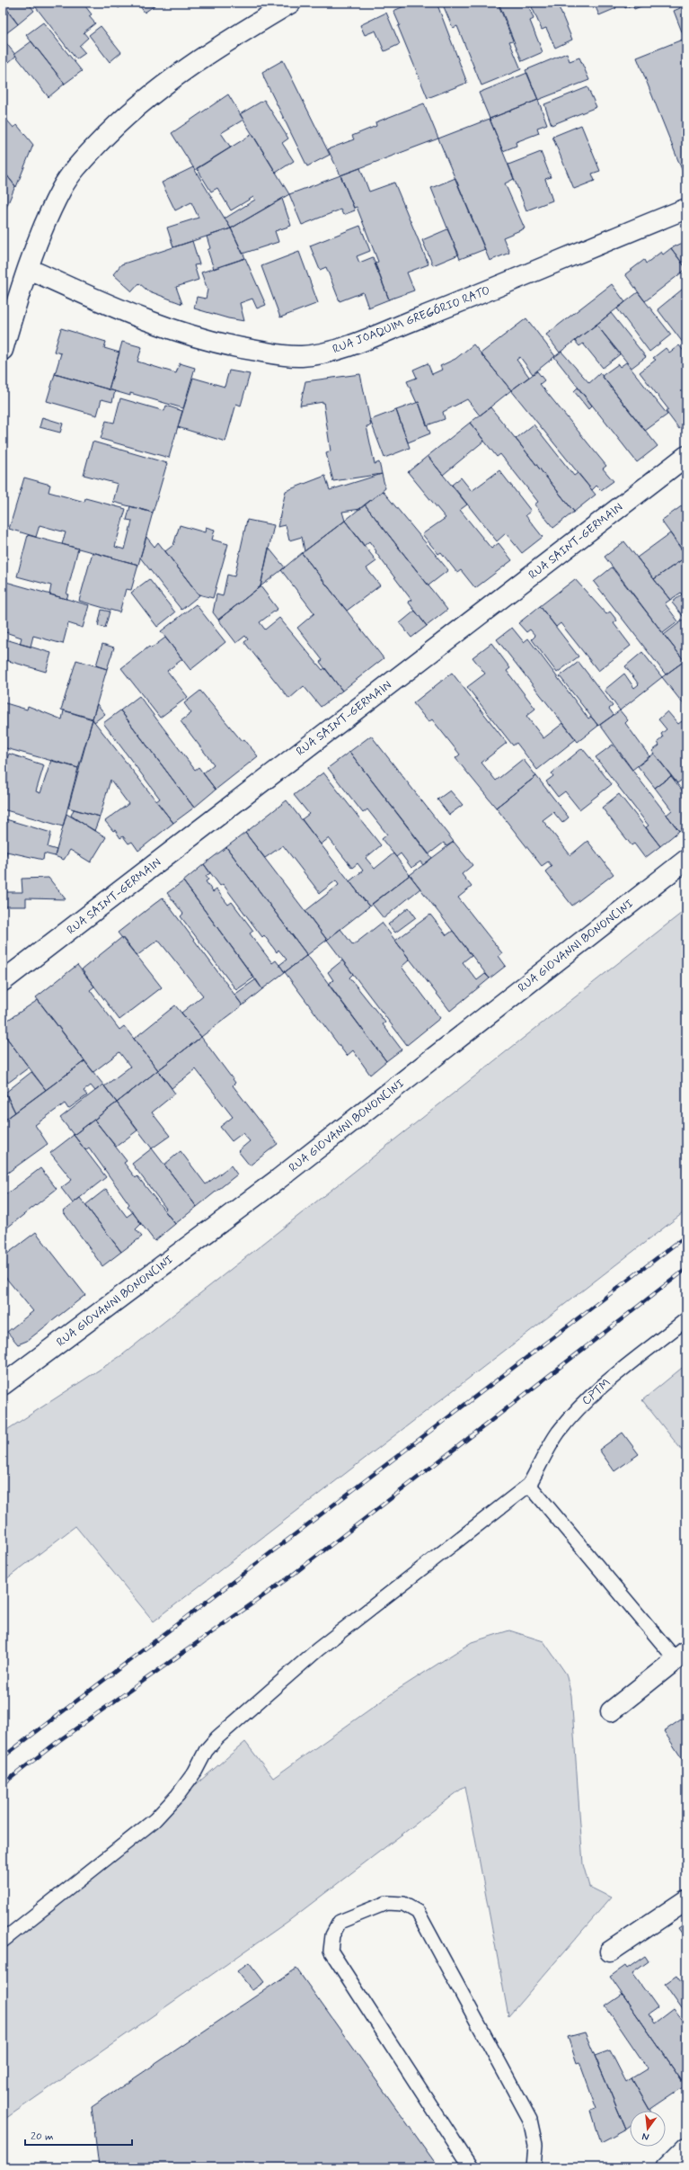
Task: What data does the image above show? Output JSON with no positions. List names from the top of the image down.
{
  "streets": {
    "street": ["RUA JOAQUIM GREGÓRIO RATO", "RUA SAINT-GERMAIN", "RUA GIOVANNI BONONCINI"],
    "lane": ["CPTM"]
  },
  "scale_bar": "20 m",
  "north": "bottom"
}
